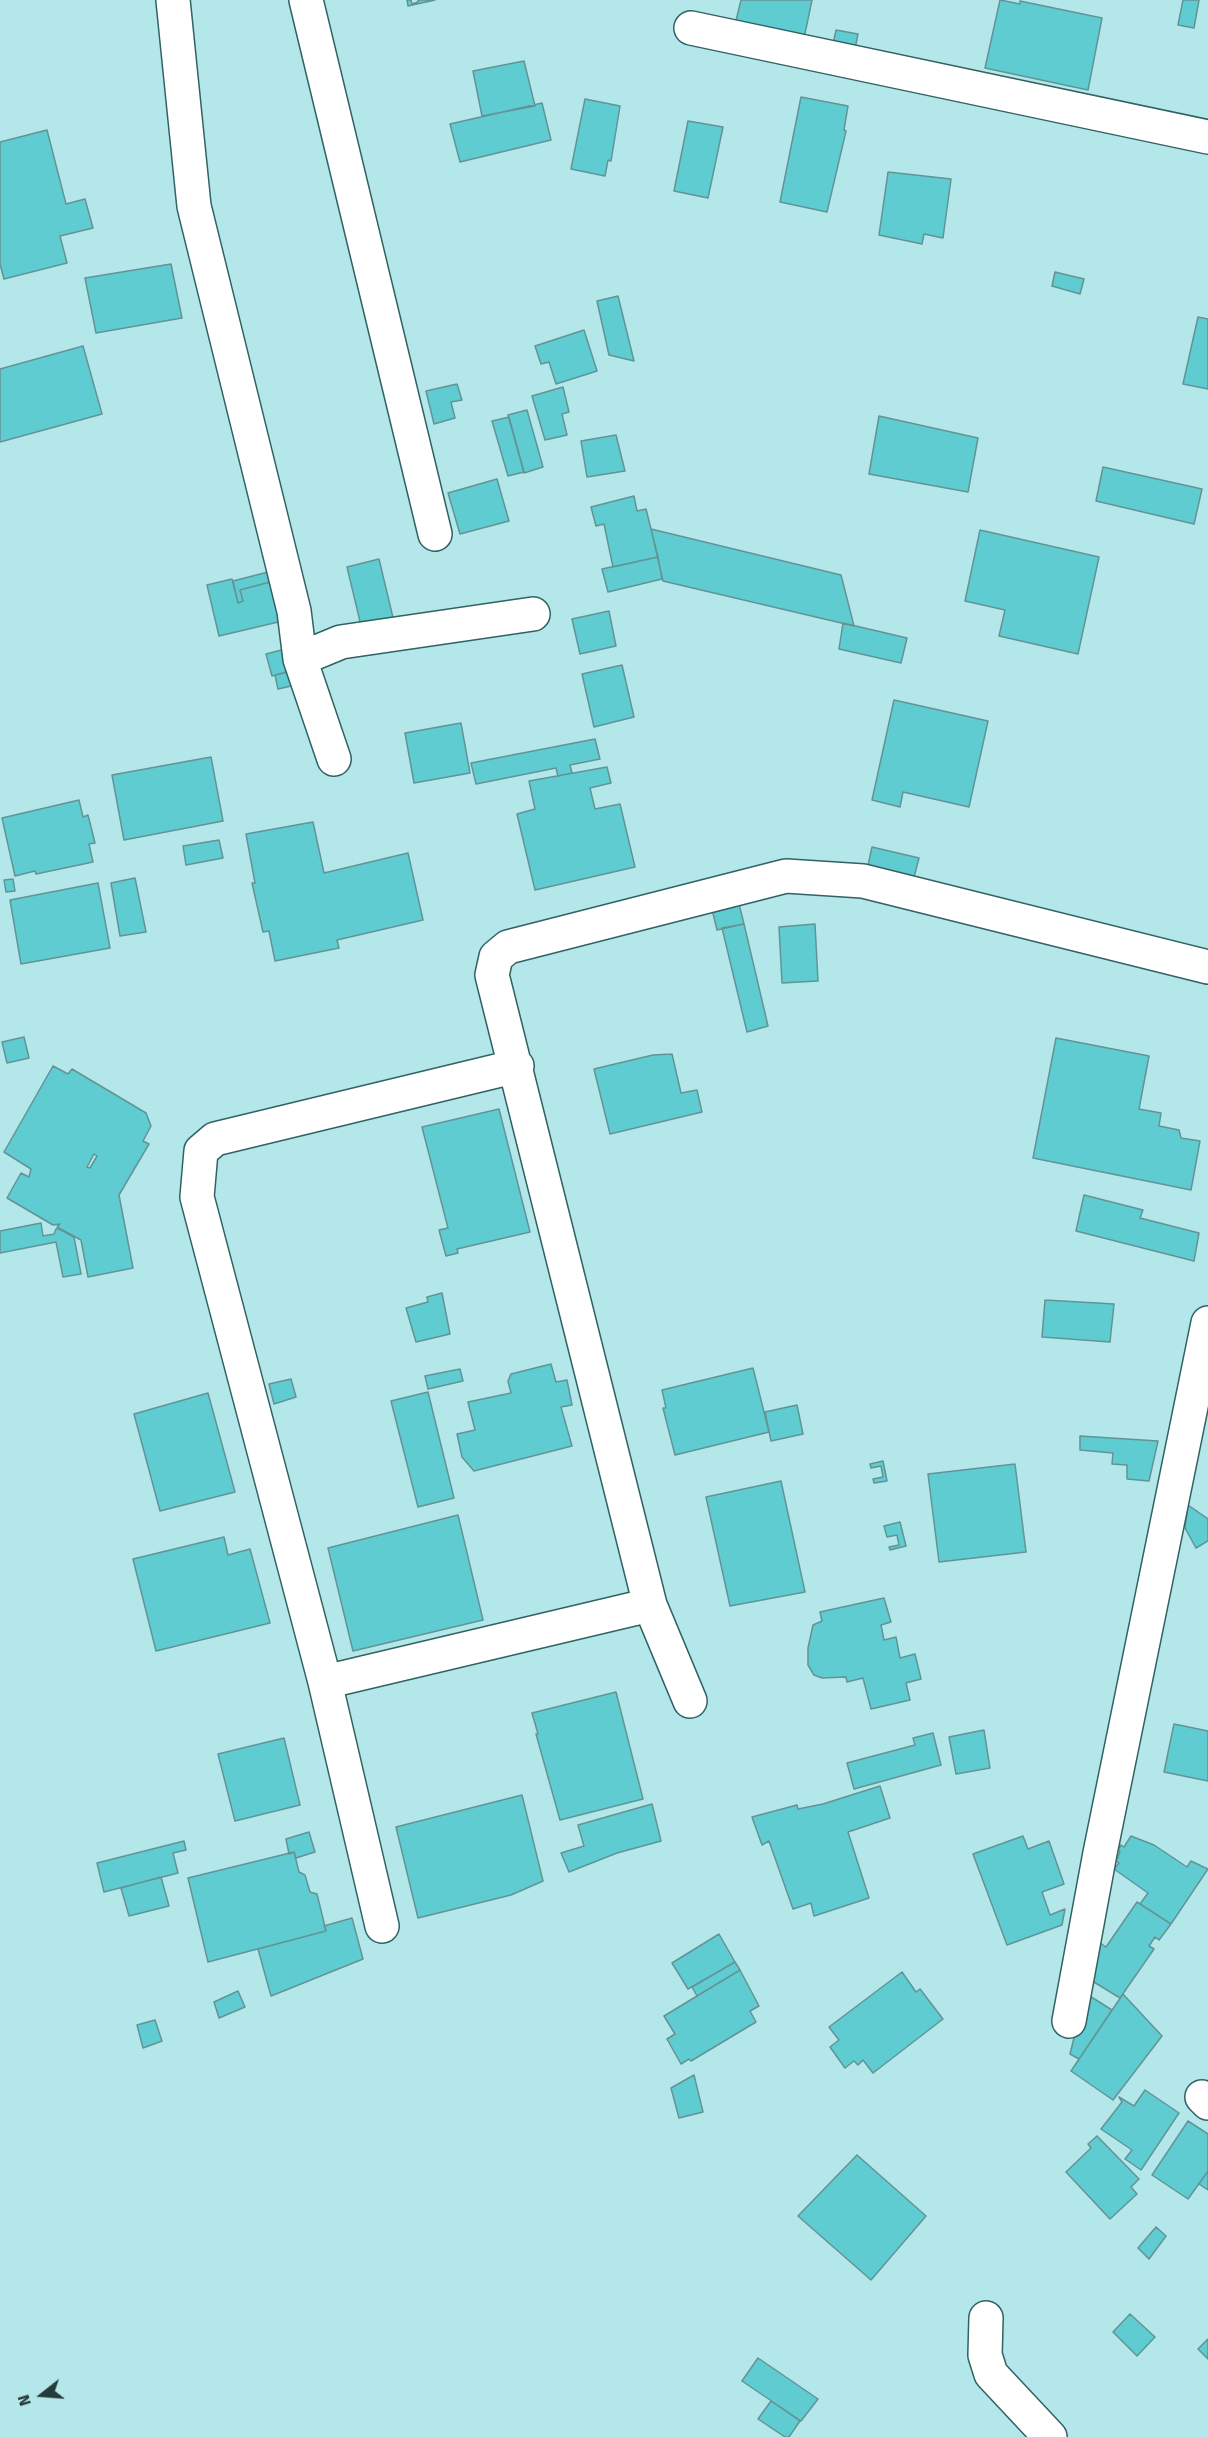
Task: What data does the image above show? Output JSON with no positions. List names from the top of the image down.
{
  "north": "left"
}
